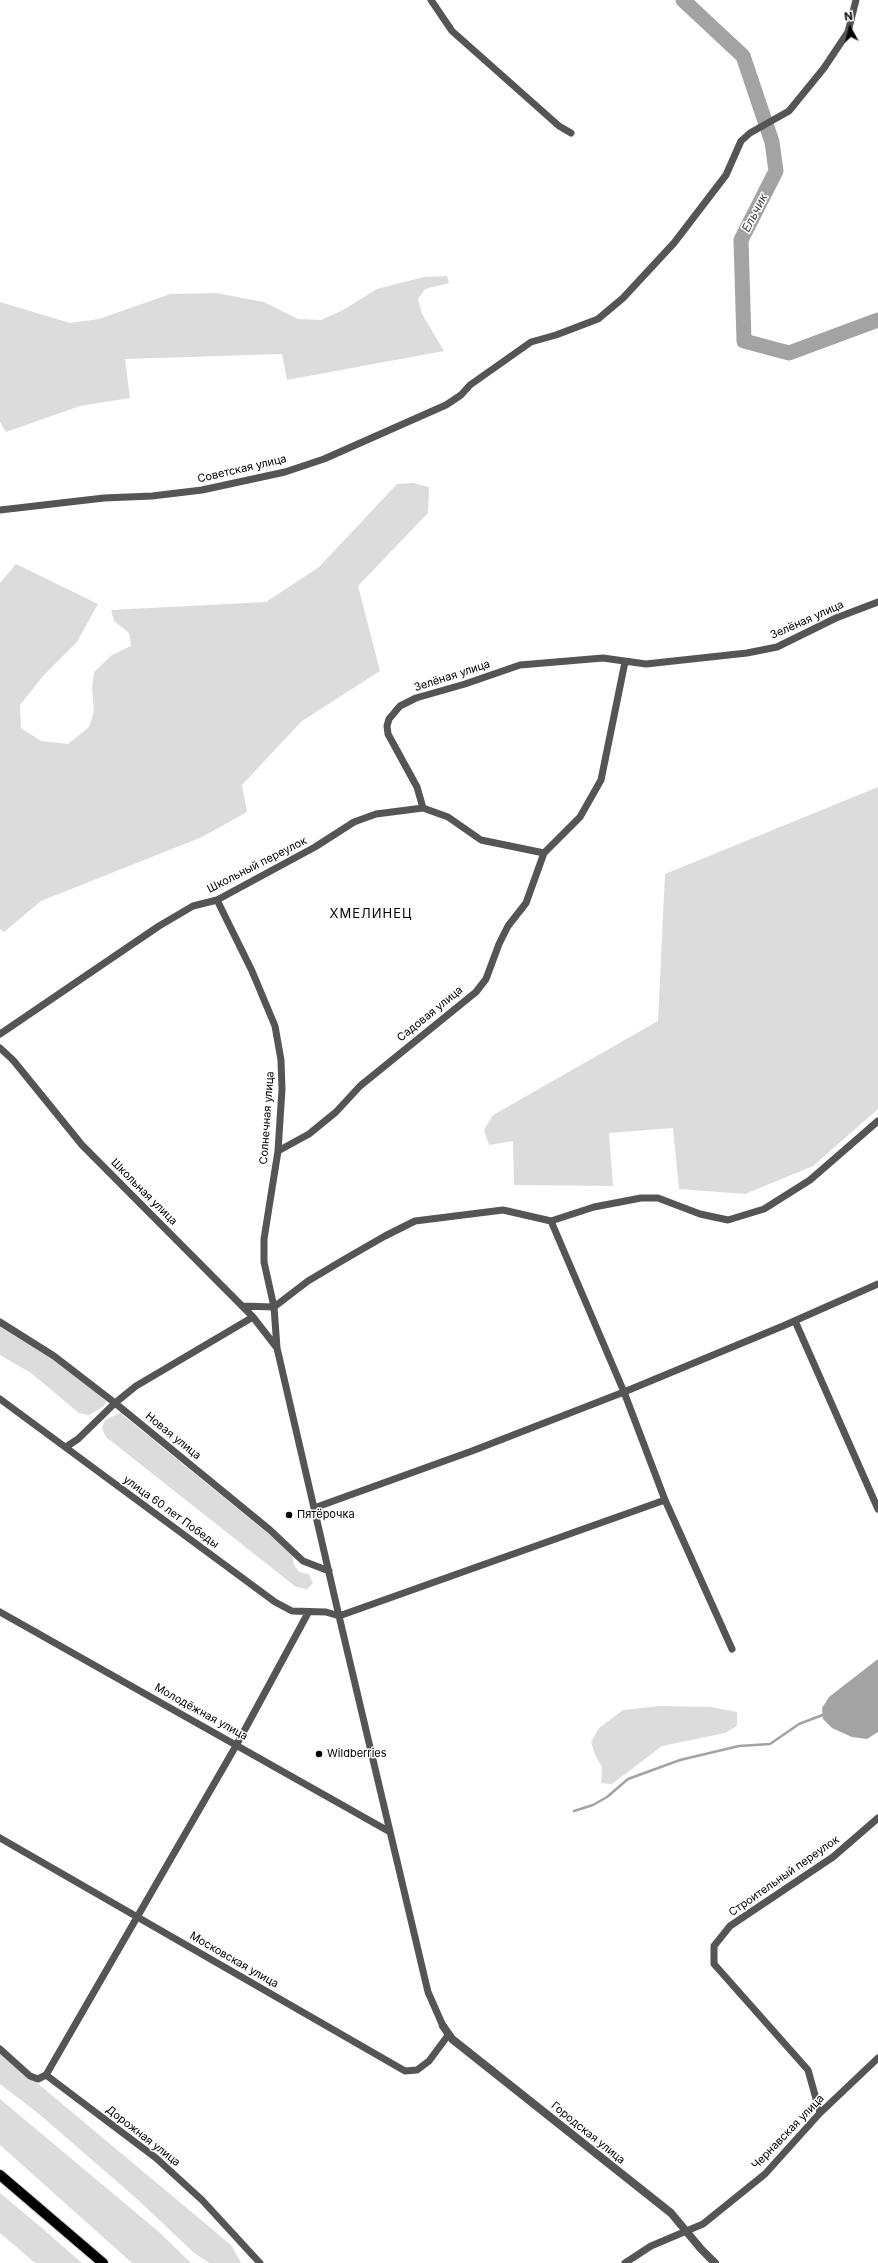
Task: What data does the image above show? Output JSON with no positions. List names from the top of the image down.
{
  "streets": {
    "street": [
      "Советская улица",
      "Зелёная улица",
      "Школьный переулок",
      "Садовая улица",
      "Солнечная улица",
      "Школьная улица",
      "Новая улица",
      "улица 60 лет Победы",
      "Молодёжная улица",
      "Строительный переулок",
      "Московская улица",
      "Чернавская улица",
      "Городская улица",
      "Дорожная улица"
    ]
  },
  "crossings": [
    ["Зелёная улица", "Школьный переулок"],
    ["Школьный переулок", "Садовая улица"],
    ["Школьный переулок", "Солнечная улица"],
    ["Садовая улица", "Солнечная улица"],
    ["Солнечная улица", "Школьная улица"],
    ["Солнечная улица", "Новая улица"],
    ["Солнечная улица", "улица 60 лет Победы"],
    ["Солнечная улица", "Молодёжная улица"],
    ["Солнечная улица", "Городская улица"],
    ["Строительный переулок", "Чернавская улица"],
    ["Московская улица", "Городская улица"],
    ["Чернавская улица", "Городская улица"]
  ],
  "districts": ["ХМЕЛИНЕЦ"],
  "water": ["Ельчик"],
  "places": ["Пятёрочка", "Wildberries"],
  "north": "top"
}
